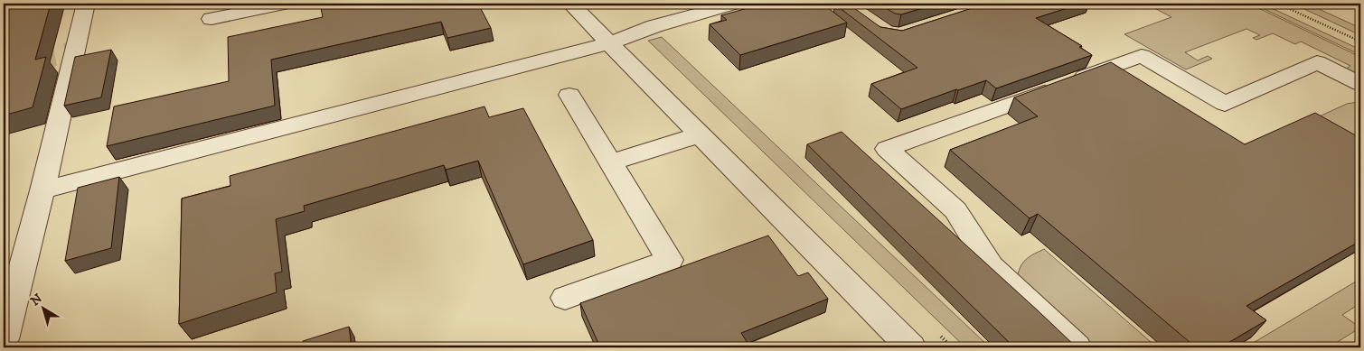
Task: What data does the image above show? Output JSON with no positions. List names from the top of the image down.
{
  "north": "top left"
}
